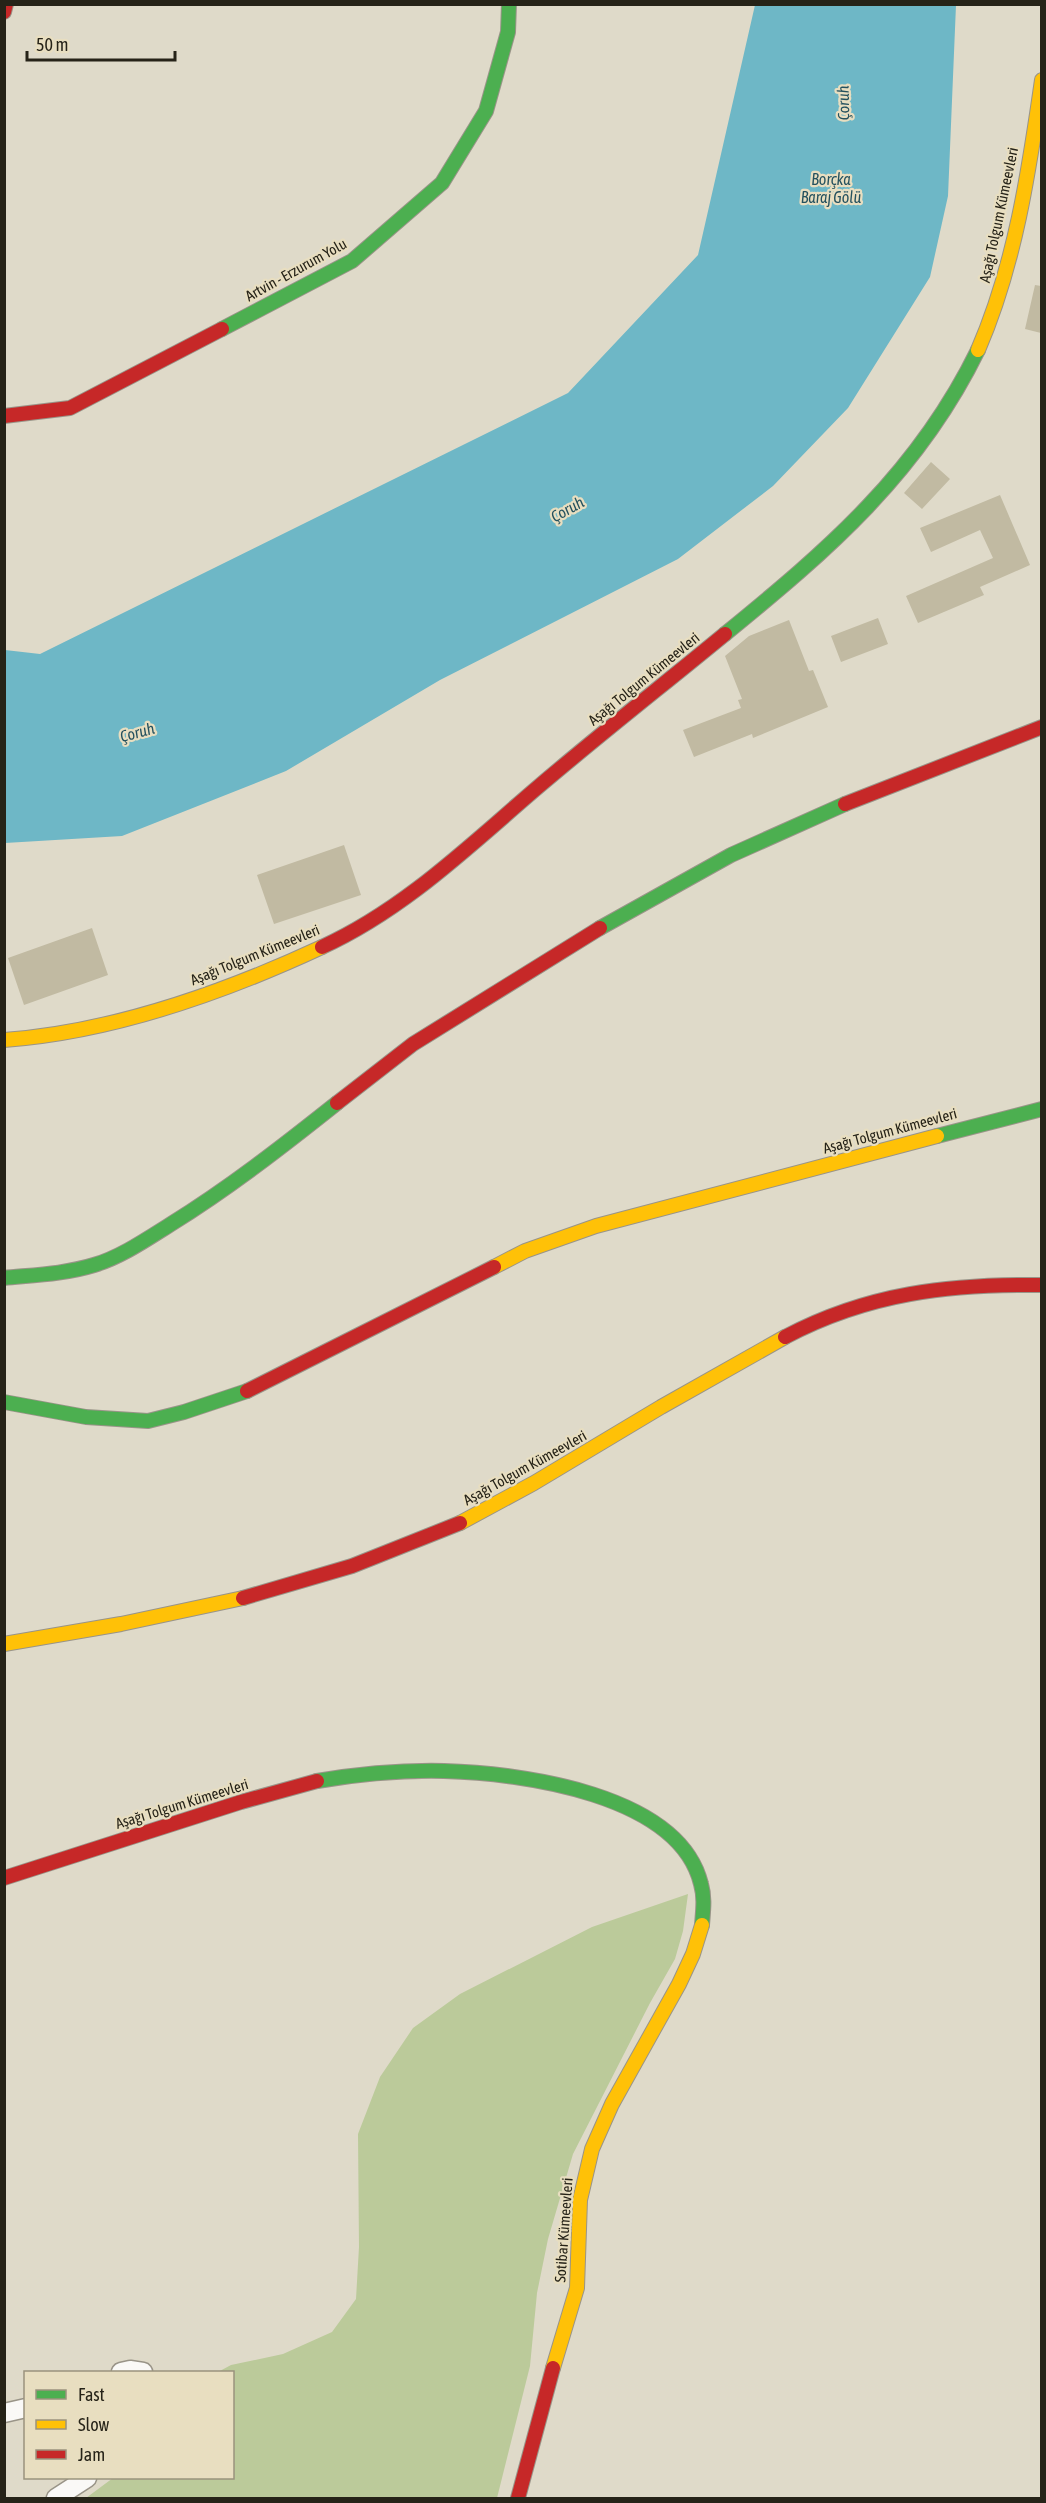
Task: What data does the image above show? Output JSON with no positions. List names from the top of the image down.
{
  "streets": {
    "main road": ["Aşağı Tolgum Kümeevleri", "Artvin - Erzurum Yolu", "Sotibar Kümeevleri"]
  },
  "crossings": [
    ["Aşağı Tolgum Kümeevleri", "Sotibar Kümeevleri"]
  ],
  "water": ["Çoruh", "Borçka Baraj Gölü"],
  "legend": ["Fast", "Slow", "Jam"],
  "scale_bar": "50 m"
}
